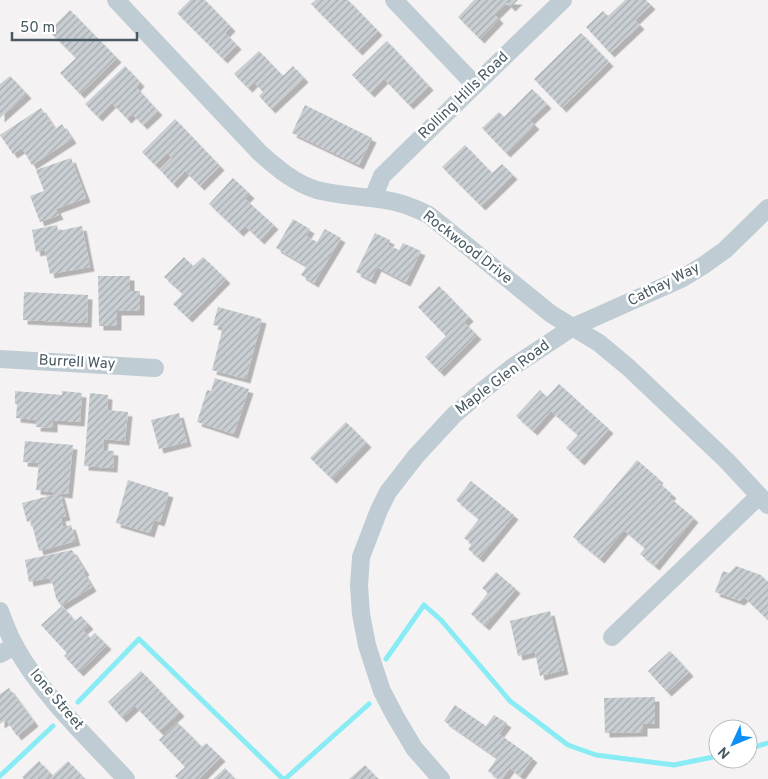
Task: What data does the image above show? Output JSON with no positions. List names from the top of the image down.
{
  "streets": {
    "street": [
      "Rolling Hills Road",
      "Rockwood Drive",
      "Cathay Way",
      "Burrell Way",
      "Maple Glen Road",
      "Ione Street"
    ]
  },
  "crossings": [
    ["Rolling Hills Road", "Rockwood Drive"],
    ["Rockwood Drive", "Cathay Way"],
    ["Rockwood Drive", "Maple Glen Road"],
    ["Cathay Way", "Maple Glen Road"]
  ],
  "scale_bar": "50 m",
  "north": "bottom left"
}
